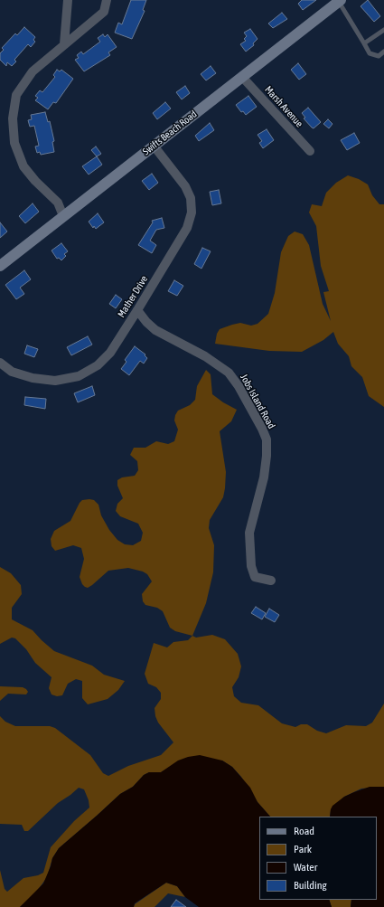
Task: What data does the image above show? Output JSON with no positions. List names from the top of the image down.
{
  "streets": {
    "street": [
      "Marsh Avenue",
      "Swifts Beach Road",
      "Mather Drive",
      "Jobs Island Road"
    ]
  },
  "crossings": [
    ["Marsh Avenue", "Swifts Beach Road"],
    ["Swifts Beach Road", "Mather Drive"],
    ["Mather Drive", "Jobs Island Road"]
  ],
  "legend": [
    "Road",
    "Park",
    "Water",
    "Building"
  ]
}
